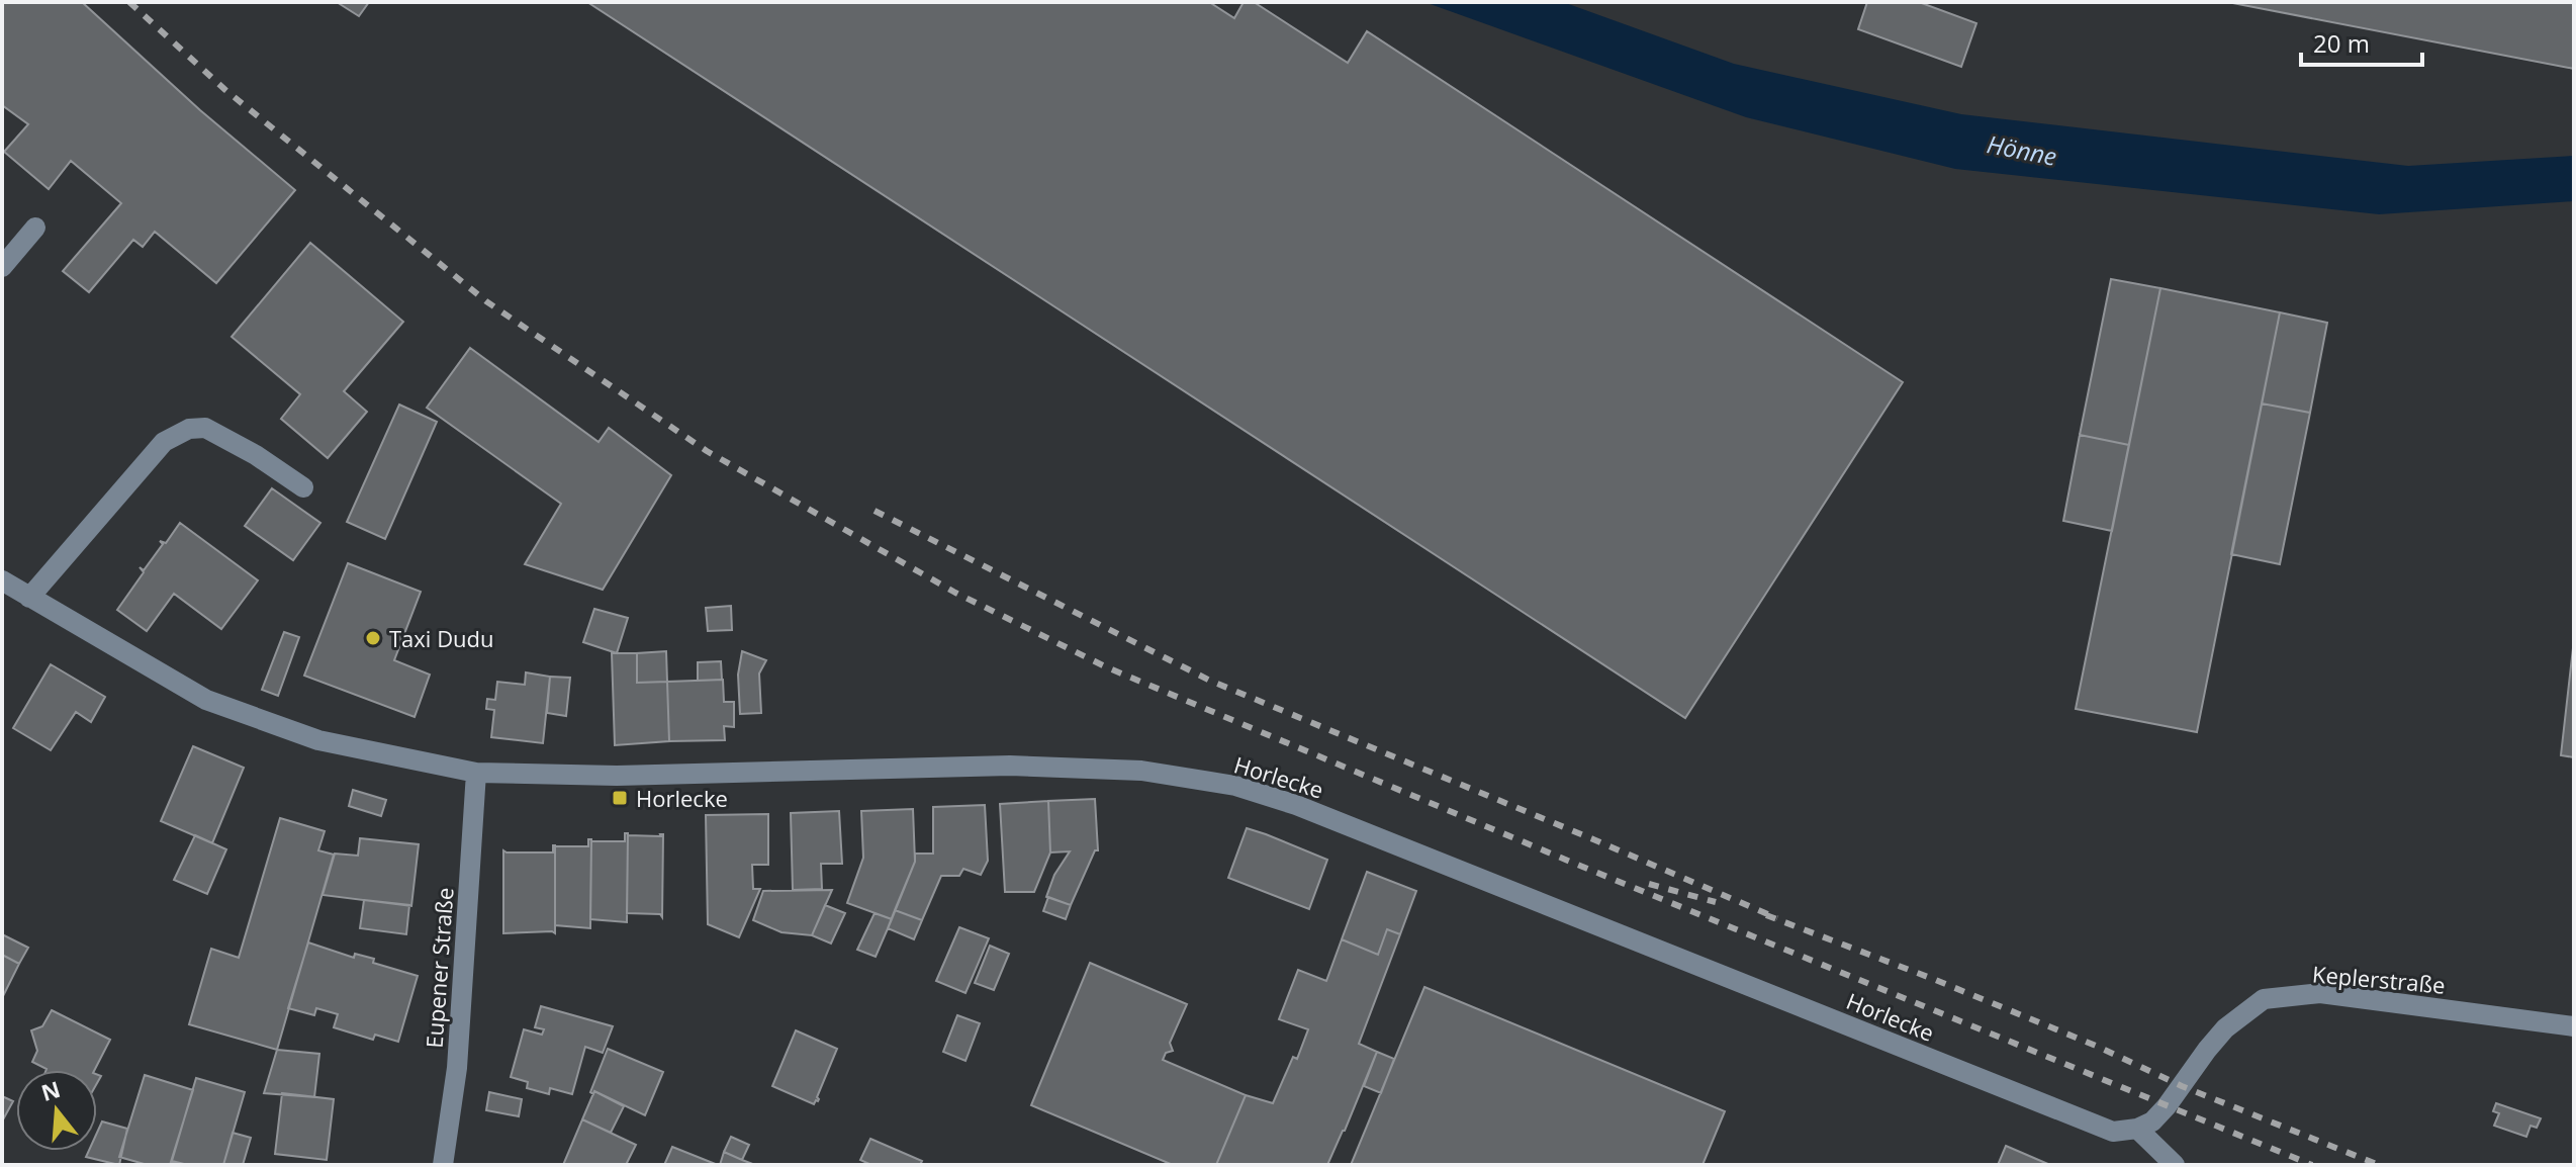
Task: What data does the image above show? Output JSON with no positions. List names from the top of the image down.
{
  "streets": {
    "street": ["Horlecke", "Eupener Straße", "Keplerstraße"]
  },
  "crossings": [
    ["Horlecke", "Eupener Straße"],
    ["Horlecke", "Keplerstraße"]
  ],
  "water": ["Hönne"],
  "places": {
    "other": ["Taxi Dudu"],
    "transit": ["Horlecke"]
  },
  "scale_bar": "20 m",
  "north": "top"
}
